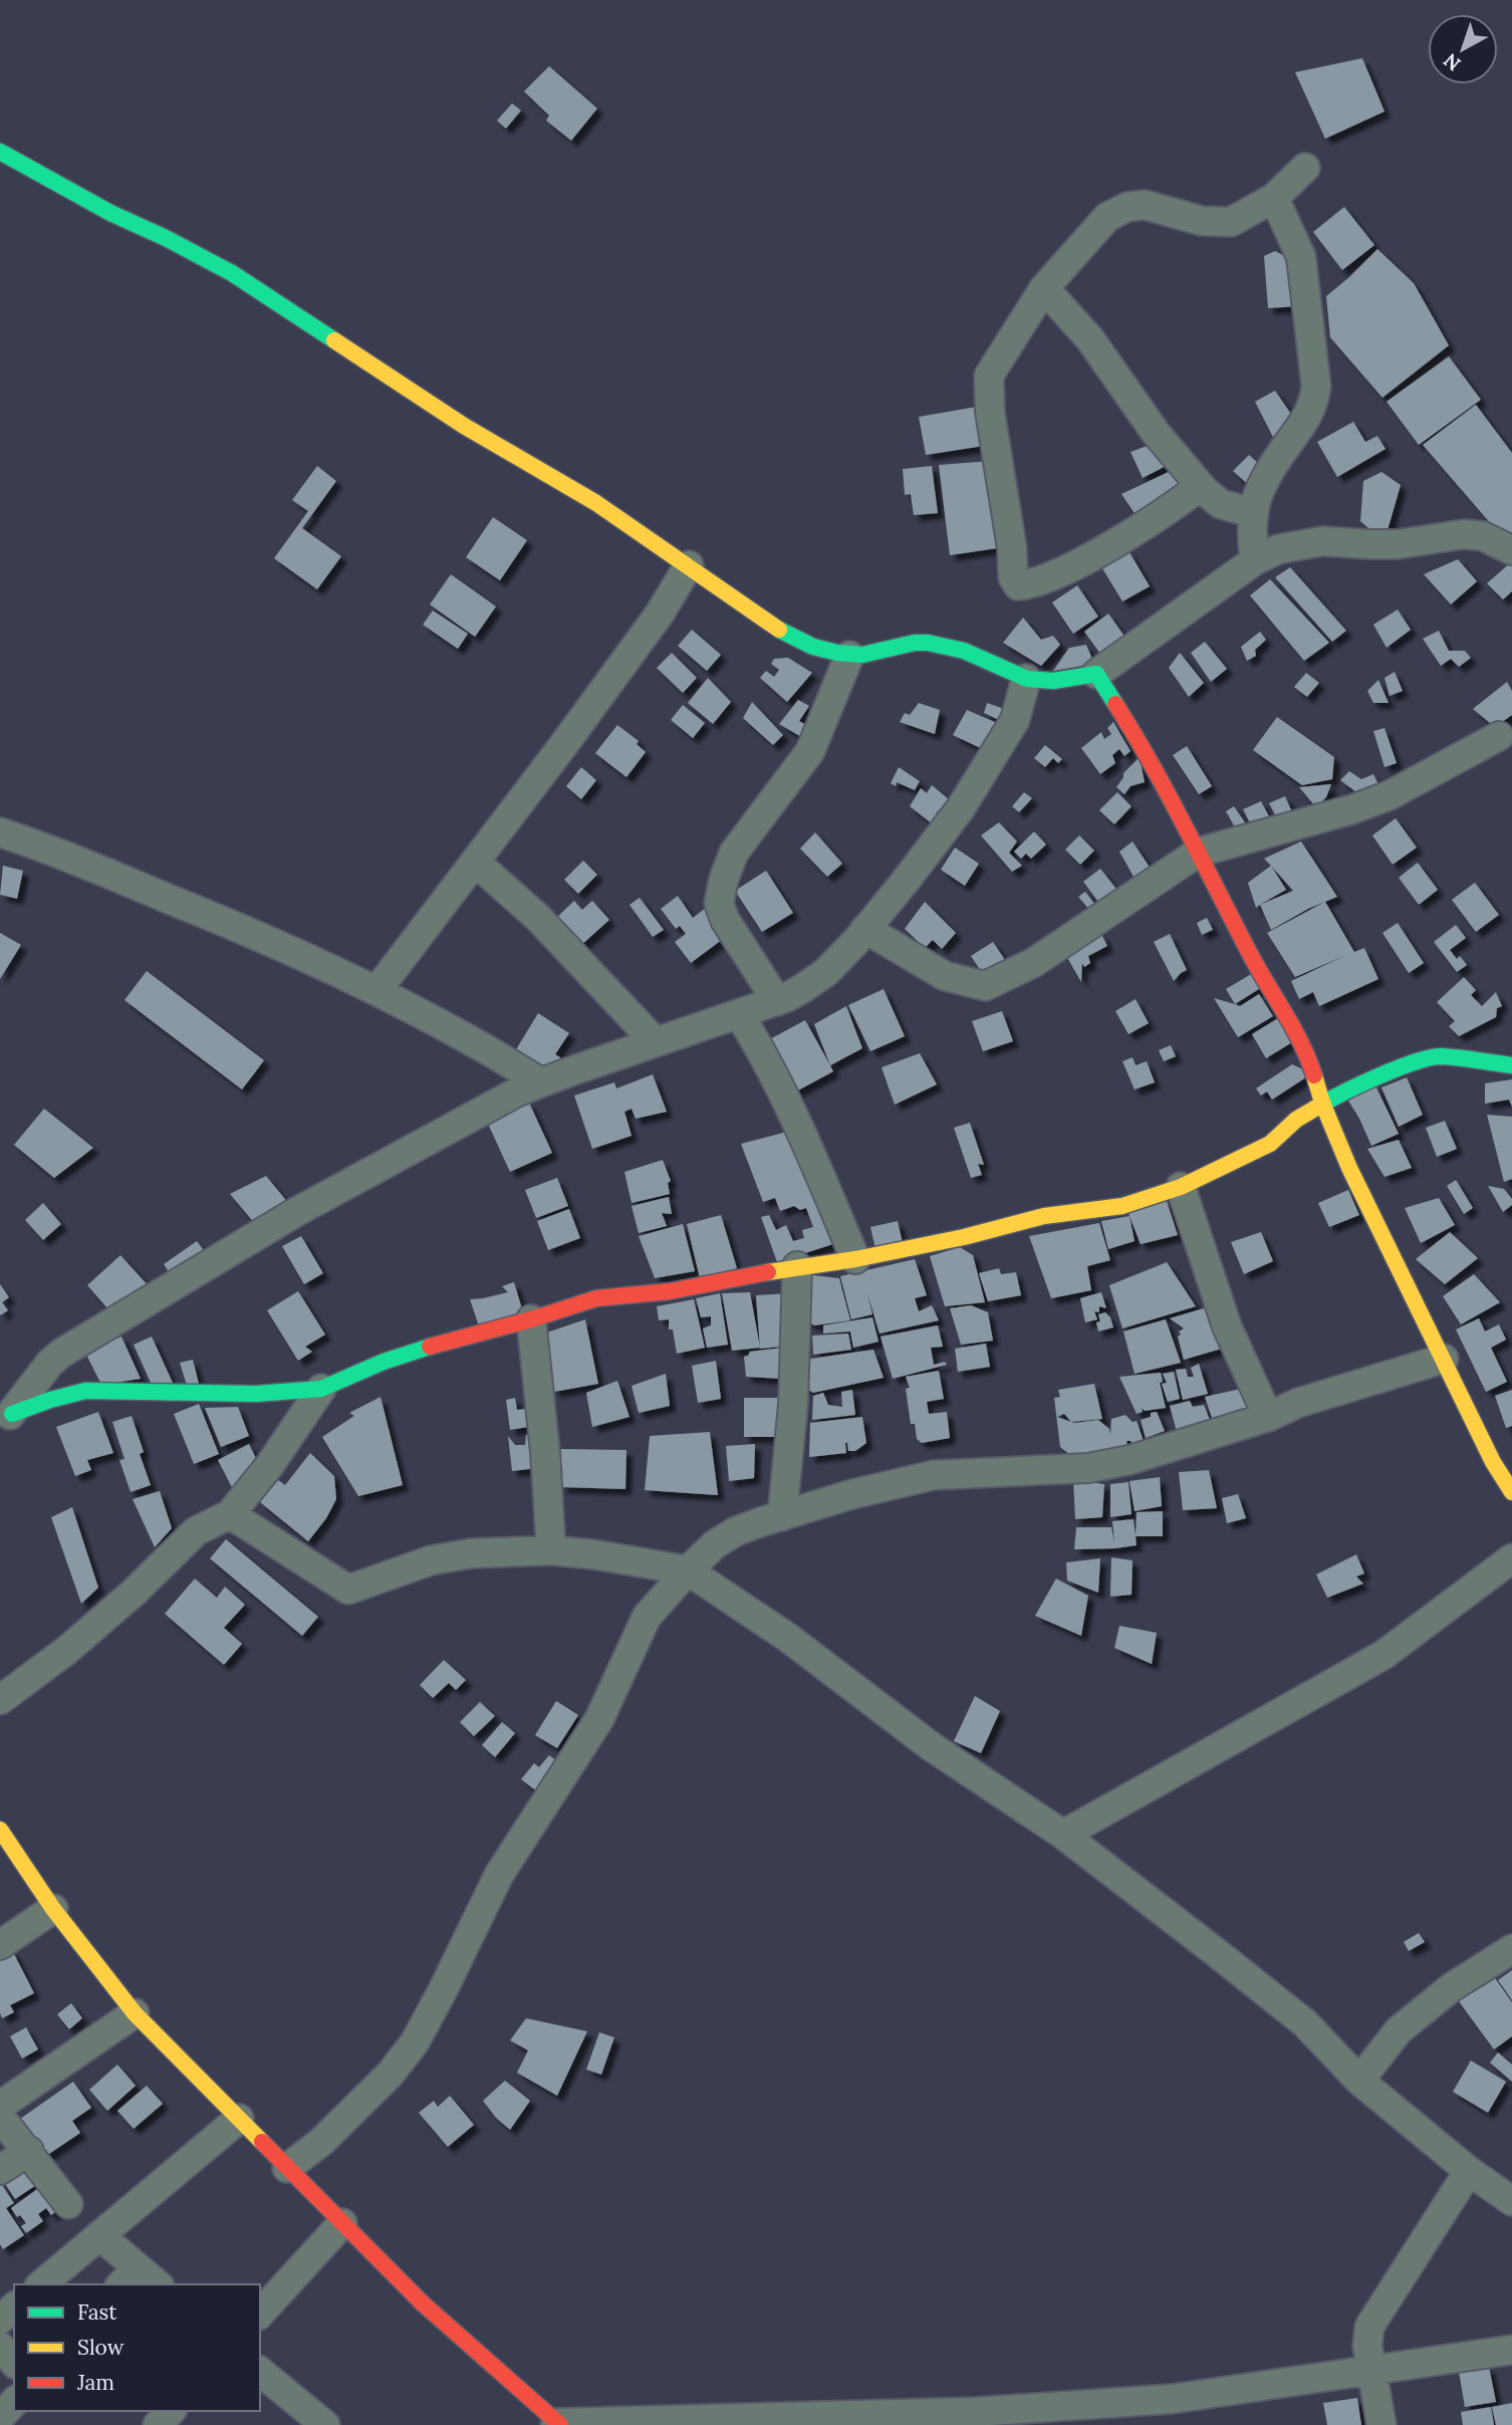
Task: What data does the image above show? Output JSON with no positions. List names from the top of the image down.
{
  "legend": ["Fast", "Slow", "Jam"],
  "north": "bottom left"
}
